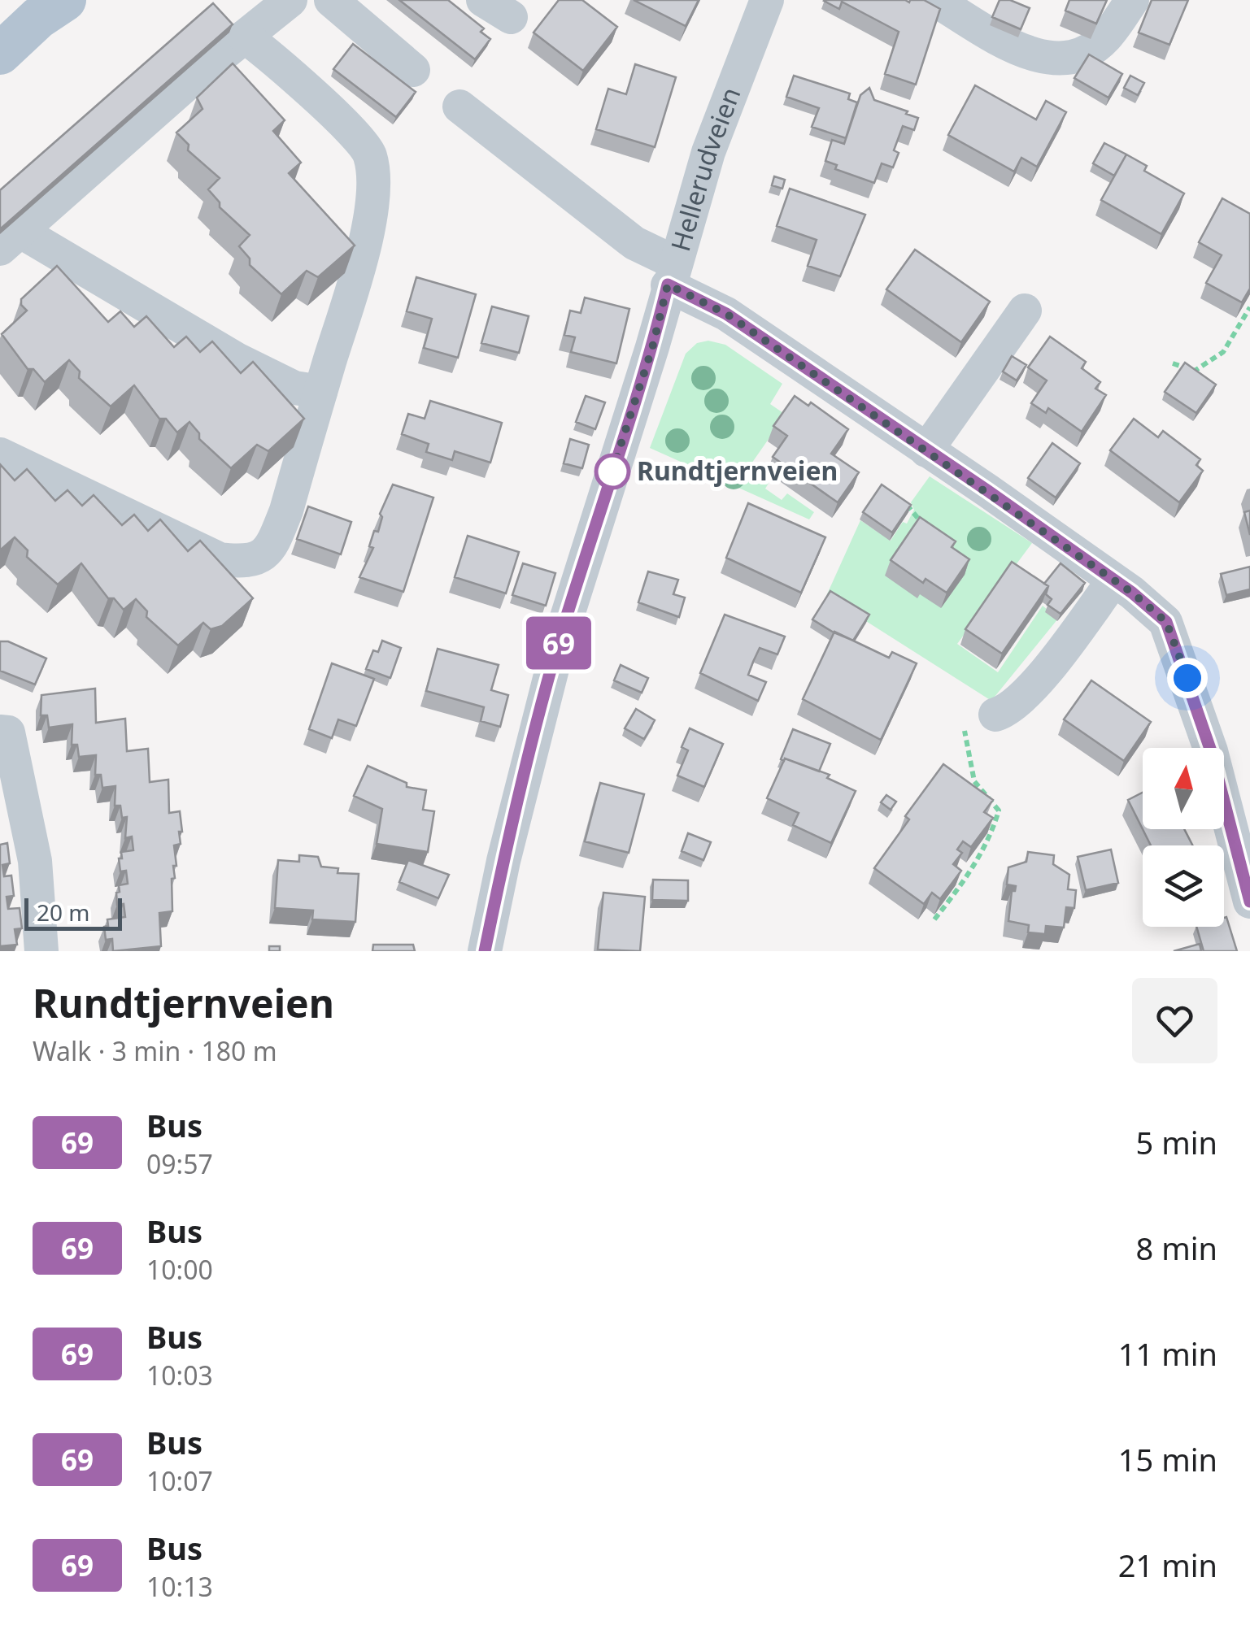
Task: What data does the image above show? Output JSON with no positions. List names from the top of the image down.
{
  "streets": {
    "street": ["Hellerudveien"]
  },
  "places": ["Rundtjernveien"],
  "lines": ["bus line 69"],
  "scale_bar": "20 m",
  "north": "top",
  "page": {
    "on_map": "69",
    "scale": "20 m",
    "heading": ["Rundtjernveien", "Walk · 3 min · 180 m"],
    "list": [
      {
        "mark": "69",
        "name": "Bus",
        "note": "09:57",
        "value": "5 min"
      },
      {
        "mark": "69",
        "name": "Bus",
        "note": "10:00",
        "value": "8 min"
      },
      {
        "mark": "69",
        "name": "Bus",
        "note": "10:03",
        "value": "11 min"
      },
      {
        "mark": "69",
        "name": "Bus",
        "note": "10:07",
        "value": "15 min"
      },
      {
        "mark": "69",
        "name": "Bus",
        "note": "10:13",
        "value": "21 min"
      }
    ]
  }
}
